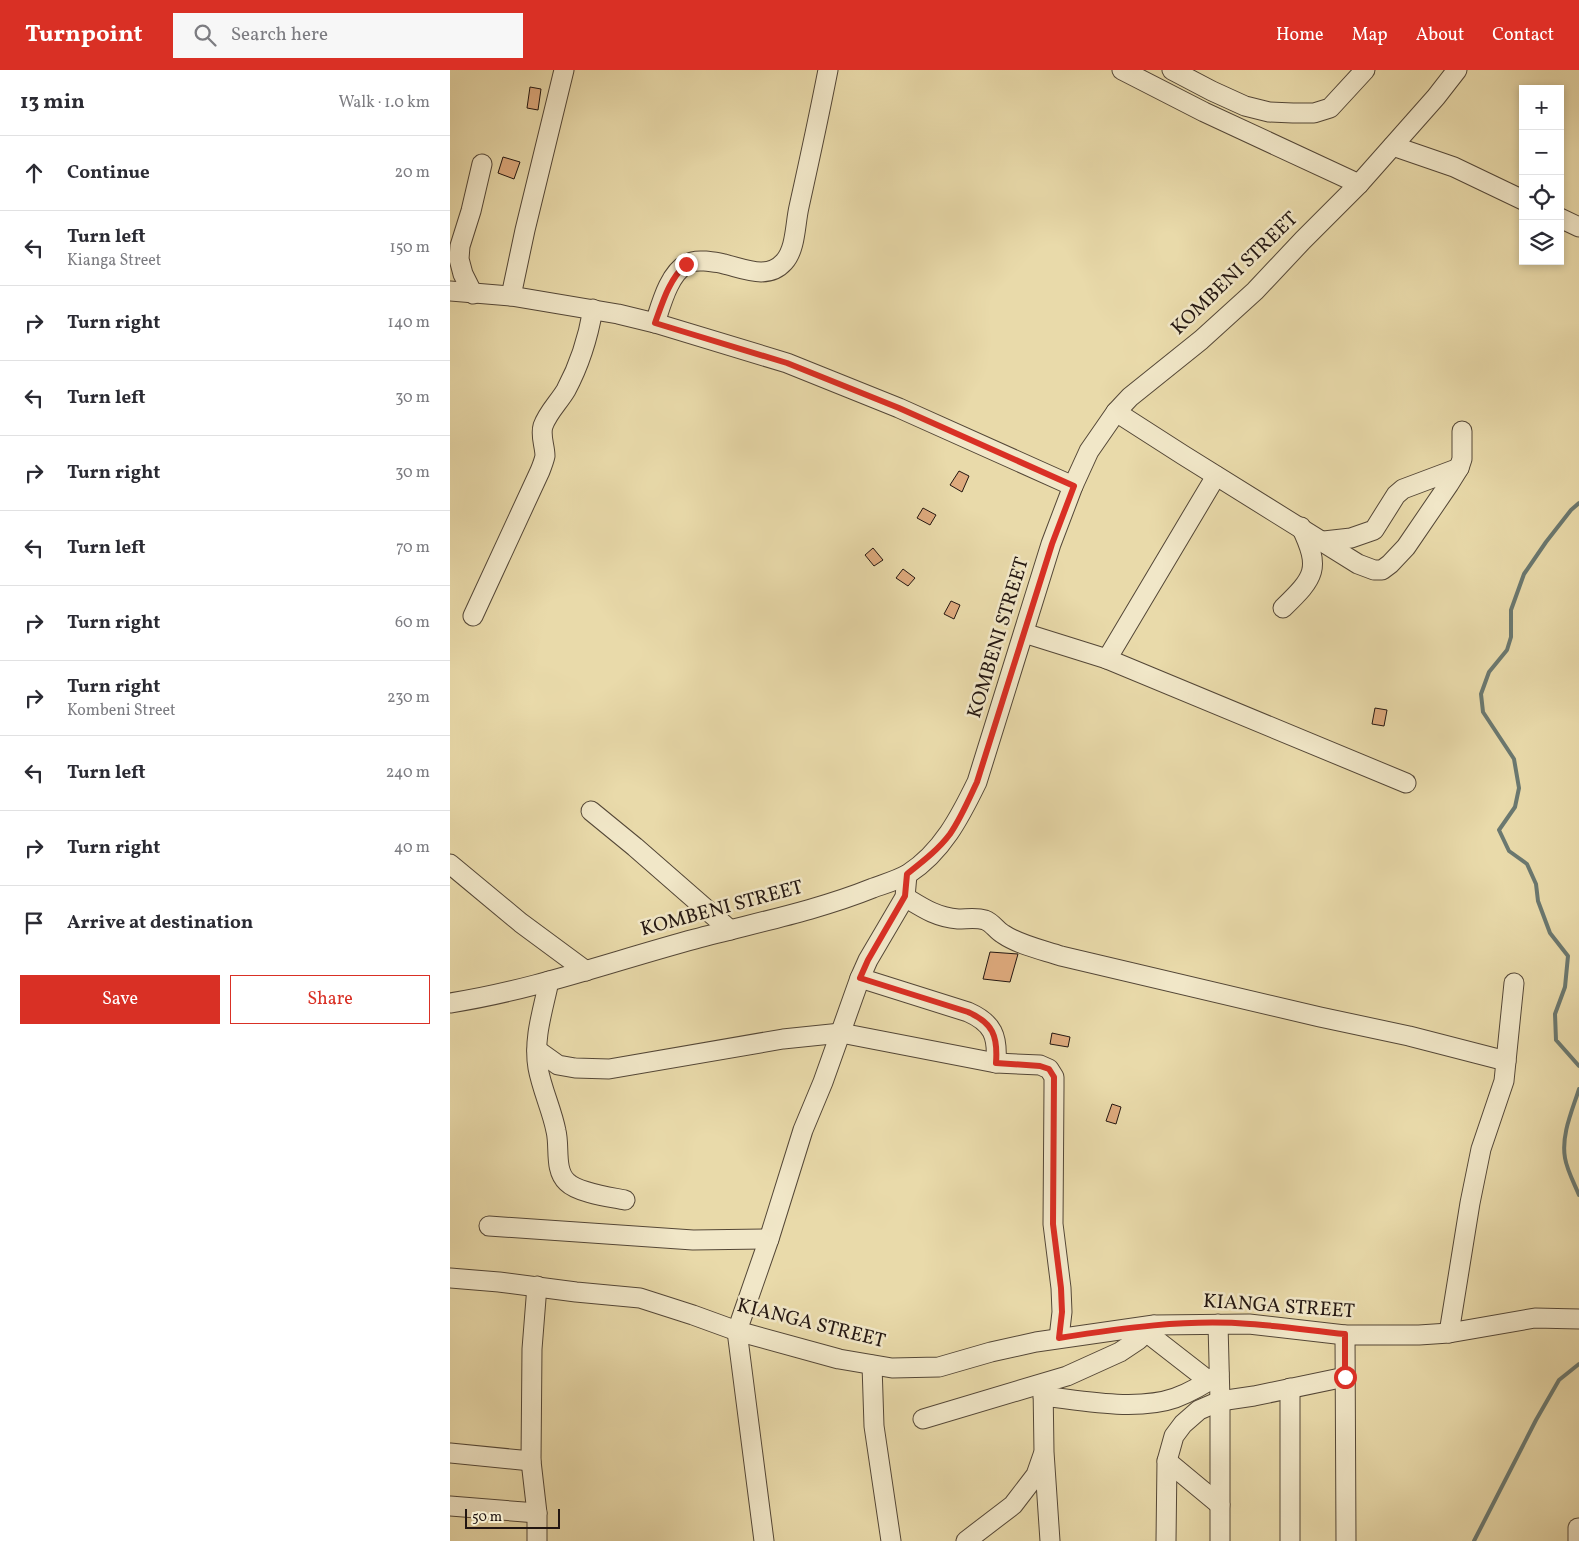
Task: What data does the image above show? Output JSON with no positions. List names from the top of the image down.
{
  "streets": {
    "street": ["KOMBENI STREET", "KIANGA STREET"]
  },
  "scale_bar": "50 m",
  "page": {
    "header": "Turnpoint",
    "search": "Search here",
    "nav": [
      "Home",
      "Map",
      "About",
      "Contact"
    ],
    "heading": ["13 min", "Walk · 1.0 km"],
    "map_buttons": ["+", "−"],
    "list": [
      ["Continue", "20 m"],
      ["Turn left", "Kianga Street", "150 m"],
      ["Turn right", "140 m"],
      ["Turn left", "30 m"],
      ["Turn right", "30 m"],
      ["Turn left", "70 m"],
      ["Turn right", "60 m"],
      ["Turn right", "Kombeni Street", "230 m"],
      ["Turn left", "240 m"],
      ["Turn right", "40 m"],
      "Arrive at destination"
    ],
    "buttons": ["Save", "Share"],
    "scale": "50 m"
  }
}
